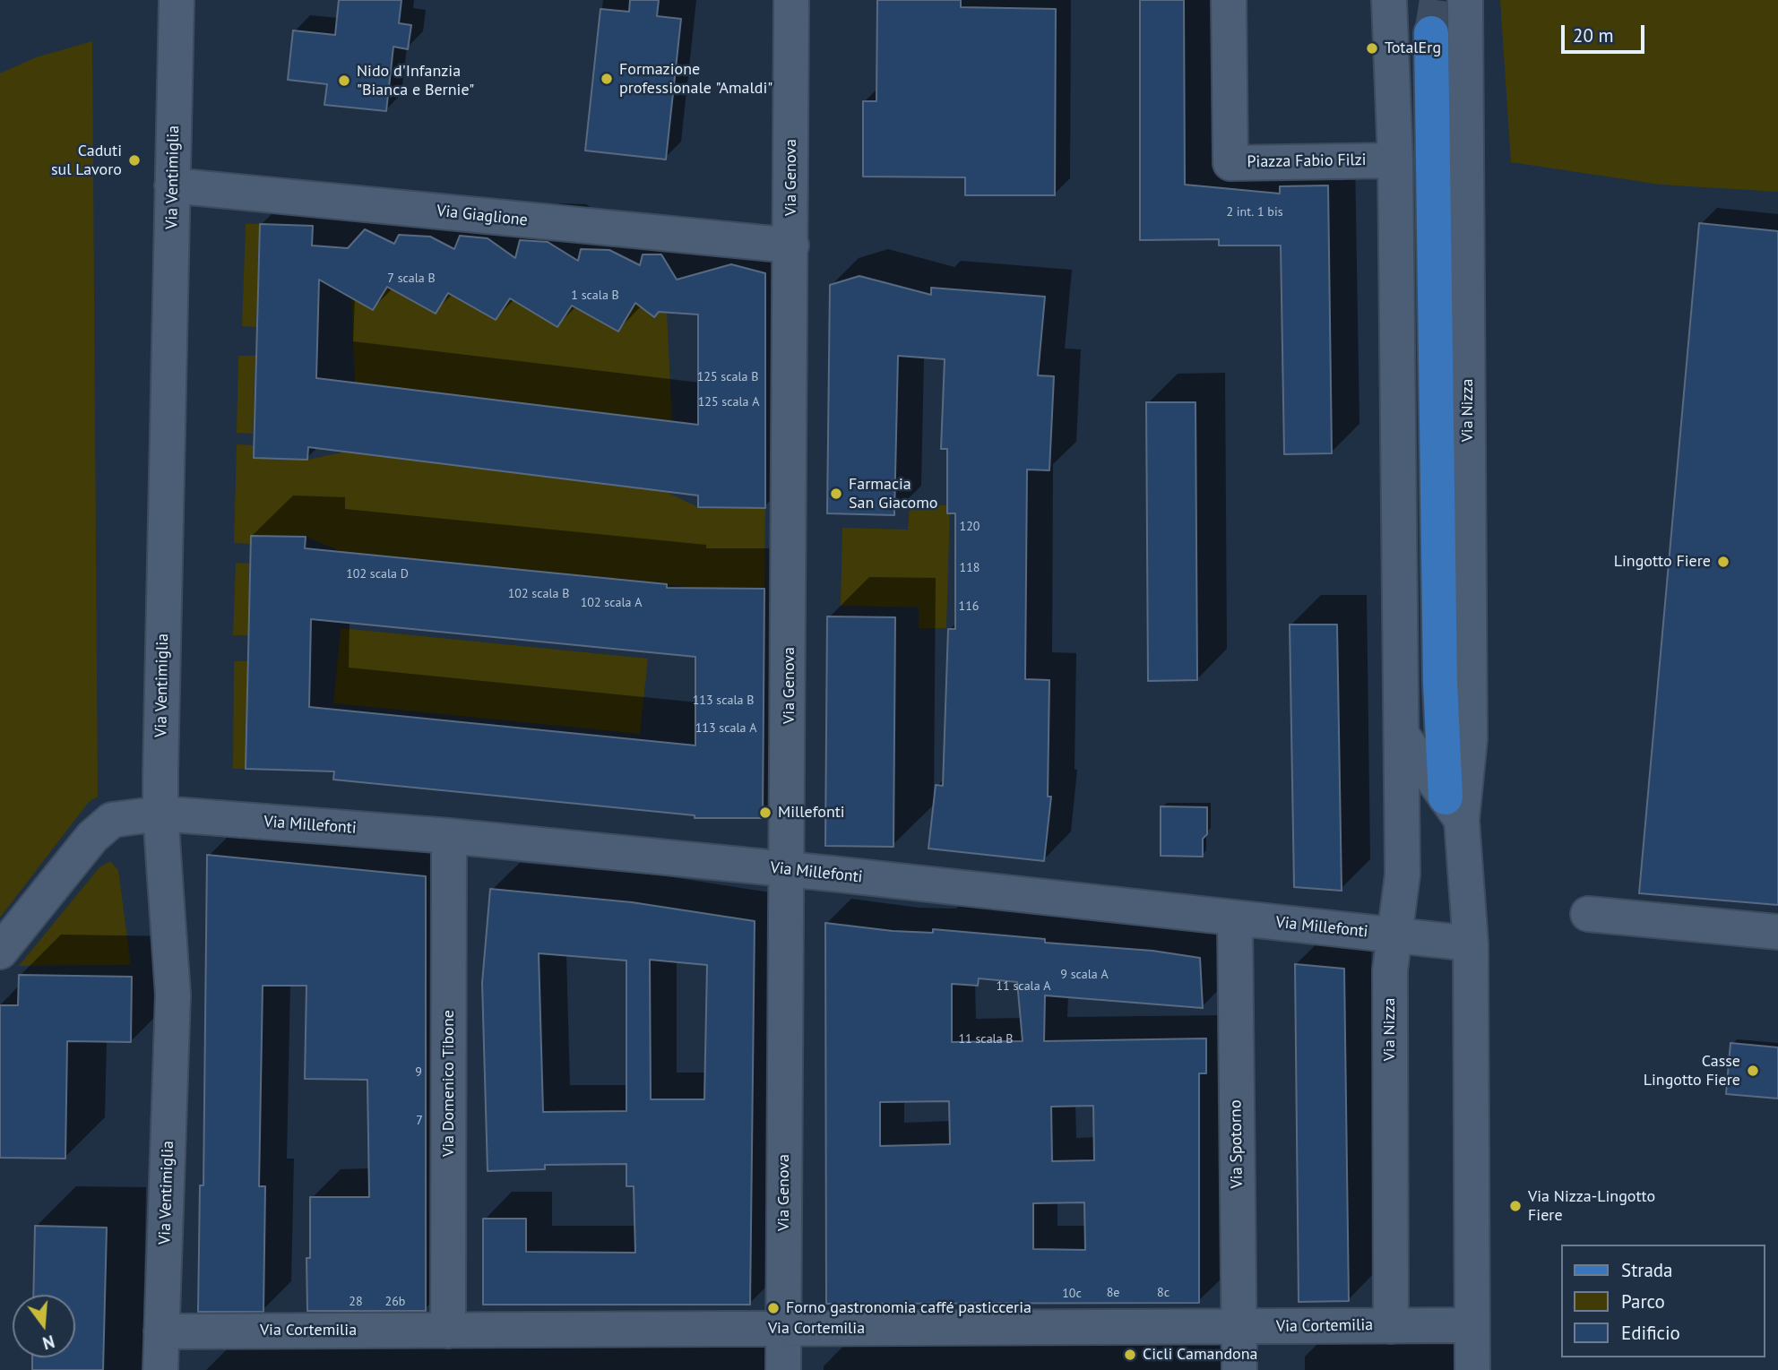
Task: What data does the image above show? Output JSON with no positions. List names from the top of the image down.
{
  "streets": {
    "street": [
      "Piazza Fabio Filzi",
      "Via Ventimiglia",
      "Via Genova",
      "Via Giaglione",
      "Via Nizza",
      "Via Millefonti",
      "Via Domenico Tibone",
      "Via Spotorno",
      "Via Cortemilia"
    ]
  },
  "crossings": [
    ["Piazza Fabio Filzi", "Via Nizza"],
    ["Via Ventimiglia", "Via Giaglione"],
    ["Via Ventimiglia", "Via Millefonti"],
    ["Via Ventimiglia", "Via Cortemilia"],
    ["Via Genova", "Via Giaglione"],
    ["Via Genova", "Via Millefonti"],
    ["Via Genova", "Via Cortemilia"],
    ["Via Nizza", "Via Millefonti"],
    ["Via Nizza", "Via Cortemilia"],
    ["Via Millefonti", "Via Domenico Tibone"],
    ["Via Millefonti", "Via Spotorno"],
    ["Via Domenico Tibone", "Via Cortemilia"],
    ["Via Spotorno", "Via Cortemilia"]
  ],
  "places": [
    "TotalErg",
    "Formazione professionale \"Amaldi\"",
    "Nido d'Infanzia \"Bianca e Bernie\"",
    "Caduti sul Lavoro",
    "Farmacia San Giacomo",
    "Lingotto Fiere",
    "Millefonti",
    "Casse Lingotto Fiere",
    "Via Nizza-Lingotto Fiere",
    "Forno gastronomia caffé pasticceria",
    "Cicli Camandona"
  ],
  "house_numbers": [
    "2 int. 1 bis",
    "7 scala B",
    "1 scala B",
    "125 scala B",
    "125 scala A",
    "120",
    "118",
    "102 scala D",
    "102 scala B",
    "102 scala A",
    "116",
    "113 scala B",
    "113 scala A",
    "9 scala A",
    "11 scala A",
    "11 scala B",
    "9",
    "7",
    "8e",
    "8c",
    "10c",
    "28",
    "26b"
  ],
  "legend": ["Strada", "Parco", "Edificio"],
  "scale_bar": "20 m",
  "north": "bottom"
}
